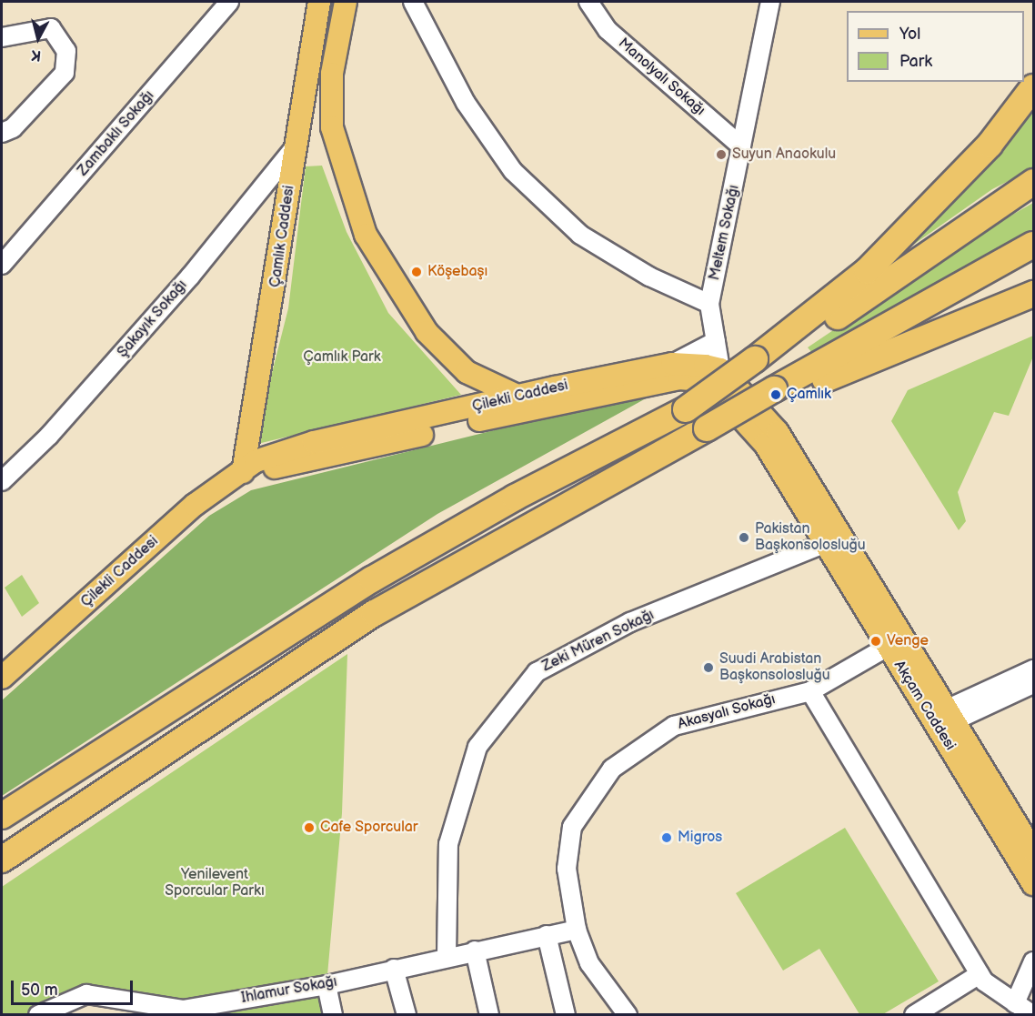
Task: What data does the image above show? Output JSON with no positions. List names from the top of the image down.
{
  "streets": {
    "main road": ["Çamlık Caddesi", "Çilekli Caddesi", "Akçam Caddesi"],
    "street": [
      "Manolyalı Sokağı",
      "Zambaklı Sokağı",
      "Meltem Sokağı",
      "Şakayık Sokağı",
      "Zeki Müren Sokağı",
      "Akasyalı Sokağı",
      "Ihlamur Sokağı"
    ]
  },
  "crossings": [
    ["Manolyalı Sokağı", "Meltem Sokağı"],
    ["Meltem Sokağı", "Çilekli Caddesi"],
    ["Çamlık Caddesi", "Şakayık Sokağı"],
    ["Çamlık Caddesi", "Çilekli Caddesi"],
    ["Çilekli Caddesi", "Akçam Caddesi"],
    ["Zeki Müren Sokağı", "Akçam Caddesi"],
    ["Zeki Müren Sokağı", "Ihlamur Sokağı"],
    ["Akçam Caddesi", "Akasyalı Sokağı"],
    ["Akasyalı Sokağı", "Ihlamur Sokağı"]
  ],
  "parks": ["Çamlık Park", "Yenilevent Sporcular Parkı"],
  "places": [
    "Suyun Anaokulu",
    "Köşebaşı",
    "Çamlık",
    "Pakistan Başkonsolosluğu",
    "Venge",
    "Suudi Arabistan Başkonsolosluğu",
    "Cafe Sporcular",
    "Migros"
  ],
  "legend": ["Yol", "Park"],
  "scale_bar": "50 m",
  "north": "bottom"
}
